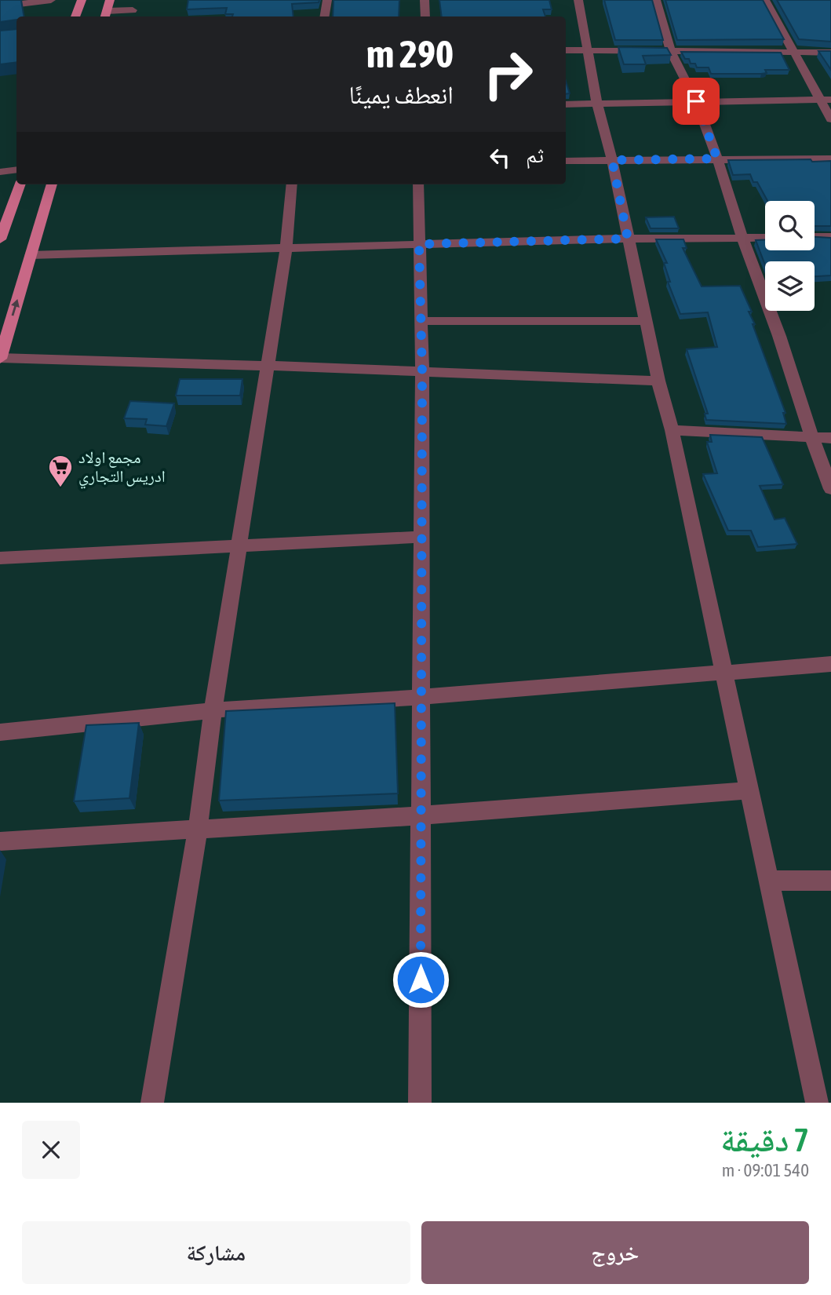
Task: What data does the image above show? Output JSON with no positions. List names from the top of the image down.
{
  "places": {
    "supermarket": ["مجمع اولاد ادريس التجاري"]
  },
  "page": {
    "turn": ["290 m", "انعطف يمينًا"],
    "then": "ثم",
    "heading": ["7 دقيقة", "540 m · 09:01"],
    "buttons": ["خروج", "مشاركة"]
  }
}
